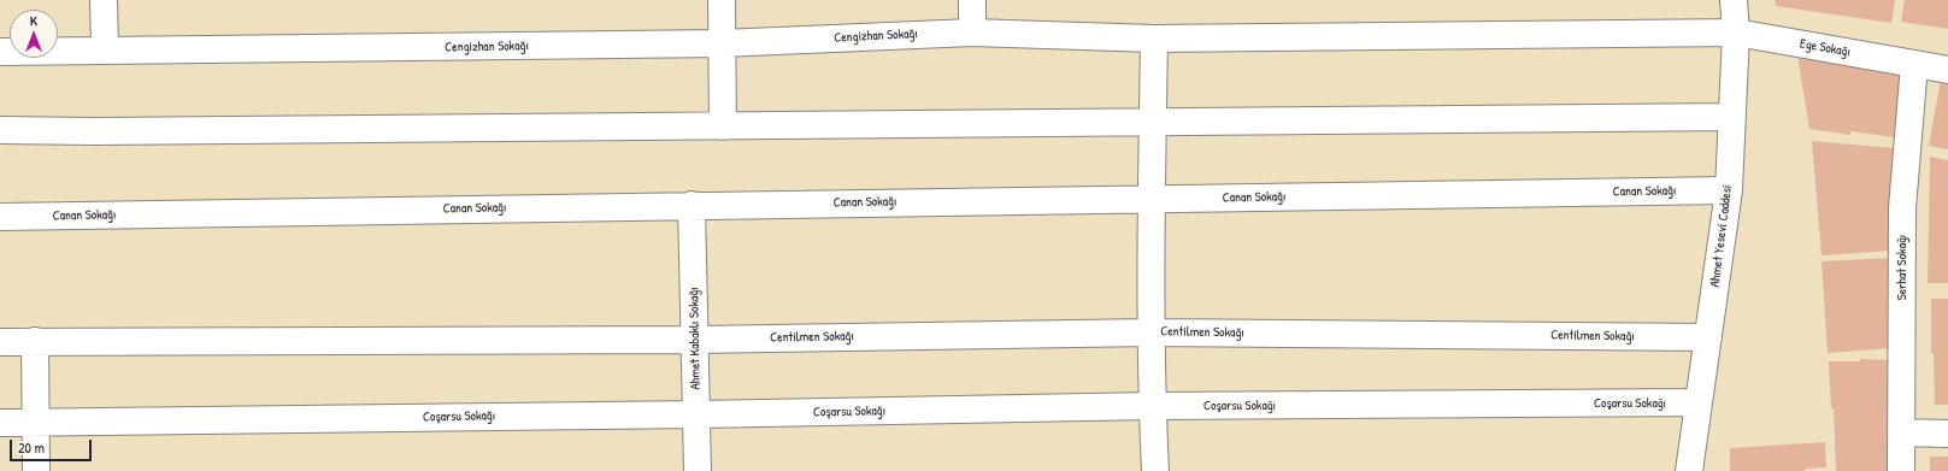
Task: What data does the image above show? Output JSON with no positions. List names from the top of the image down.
{
  "streets": {
    "street": [
      "Cengizhan Sokağı",
      "Ege Sokağı",
      "Canan Sokağı",
      "Ahmet Yesevi Caddesi",
      "Serhat Sokağı",
      "Centilmen Sokağı",
      "Ahmet Kabaklı Sokağı",
      "Coşarsu Sokağı"
    ]
  },
  "crossings": [
    ["Cengizhan Sokağı", "Ege Sokağı"],
    ["Ege Sokağı", "Ahmet Yesevi Caddesi"],
    ["Ege Sokağı", "Serhat Sokağı"],
    ["Canan Sokağı", "Ahmet Yesevi Caddesi"],
    ["Canan Sokağı", "Ahmet Kabaklı Sokağı"],
    ["Ahmet Yesevi Caddesi", "Centilmen Sokağı"],
    ["Ahmet Yesevi Caddesi", "Coşarsu Sokağı"],
    ["Centilmen Sokağı", "Ahmet Kabaklı Sokağı"],
    ["Ahmet Kabaklı Sokağı", "Coşarsu Sokağı"]
  ],
  "scale_bar": "20 m",
  "north": "top"
}
